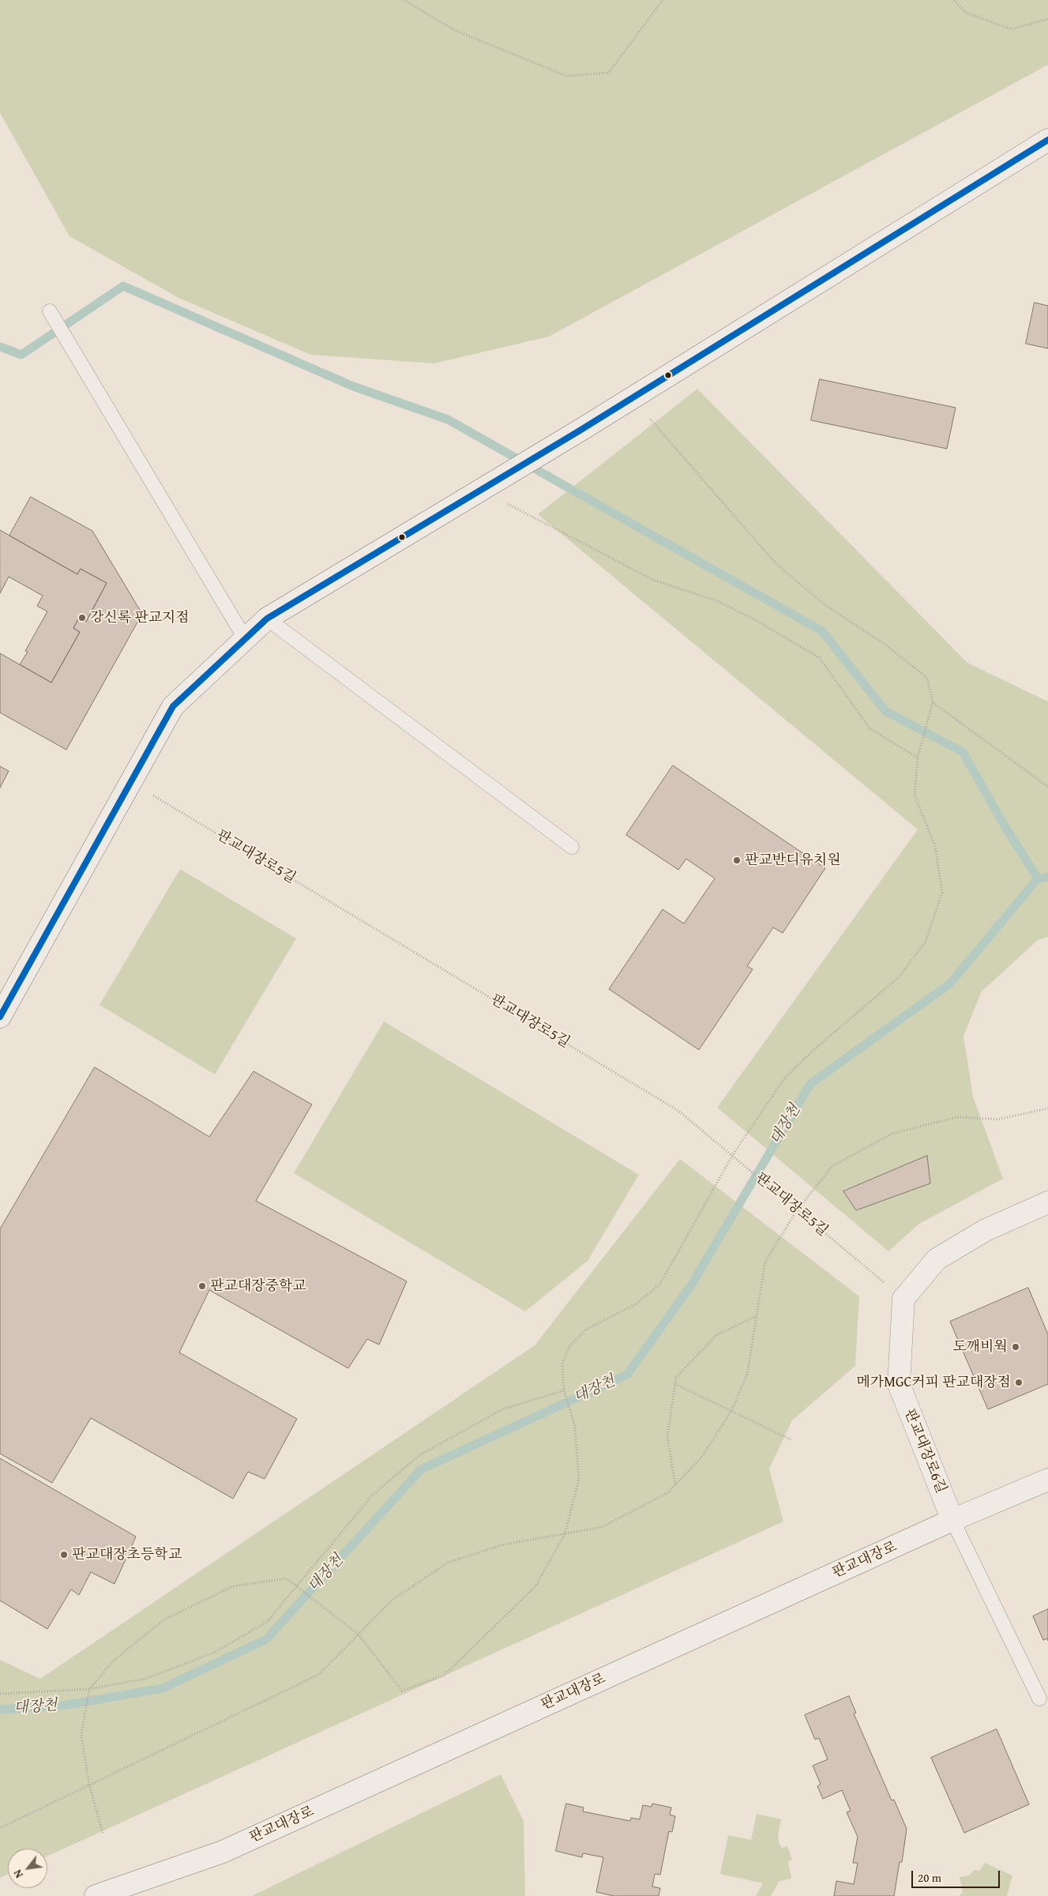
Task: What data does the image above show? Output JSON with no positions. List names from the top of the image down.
{
  "streets": {
    "street": ["판교대장로6길", "판교대장로"],
    "path": ["판교대장로5길"]
  },
  "crossings": [
    ["판교대장로5길", "판교대장로6길"],
    ["판교대장로6길", "판교대장로"]
  ],
  "water": ["대장천"],
  "places": [
    "강신록 판교지점",
    "판교반디유치원",
    "판교대장중학교",
    "도깨비웍",
    "메가MGC커피 판교대장점",
    "판교대장초등학교"
  ],
  "scale_bar": "20 m",
  "north": "bottom left"
}
